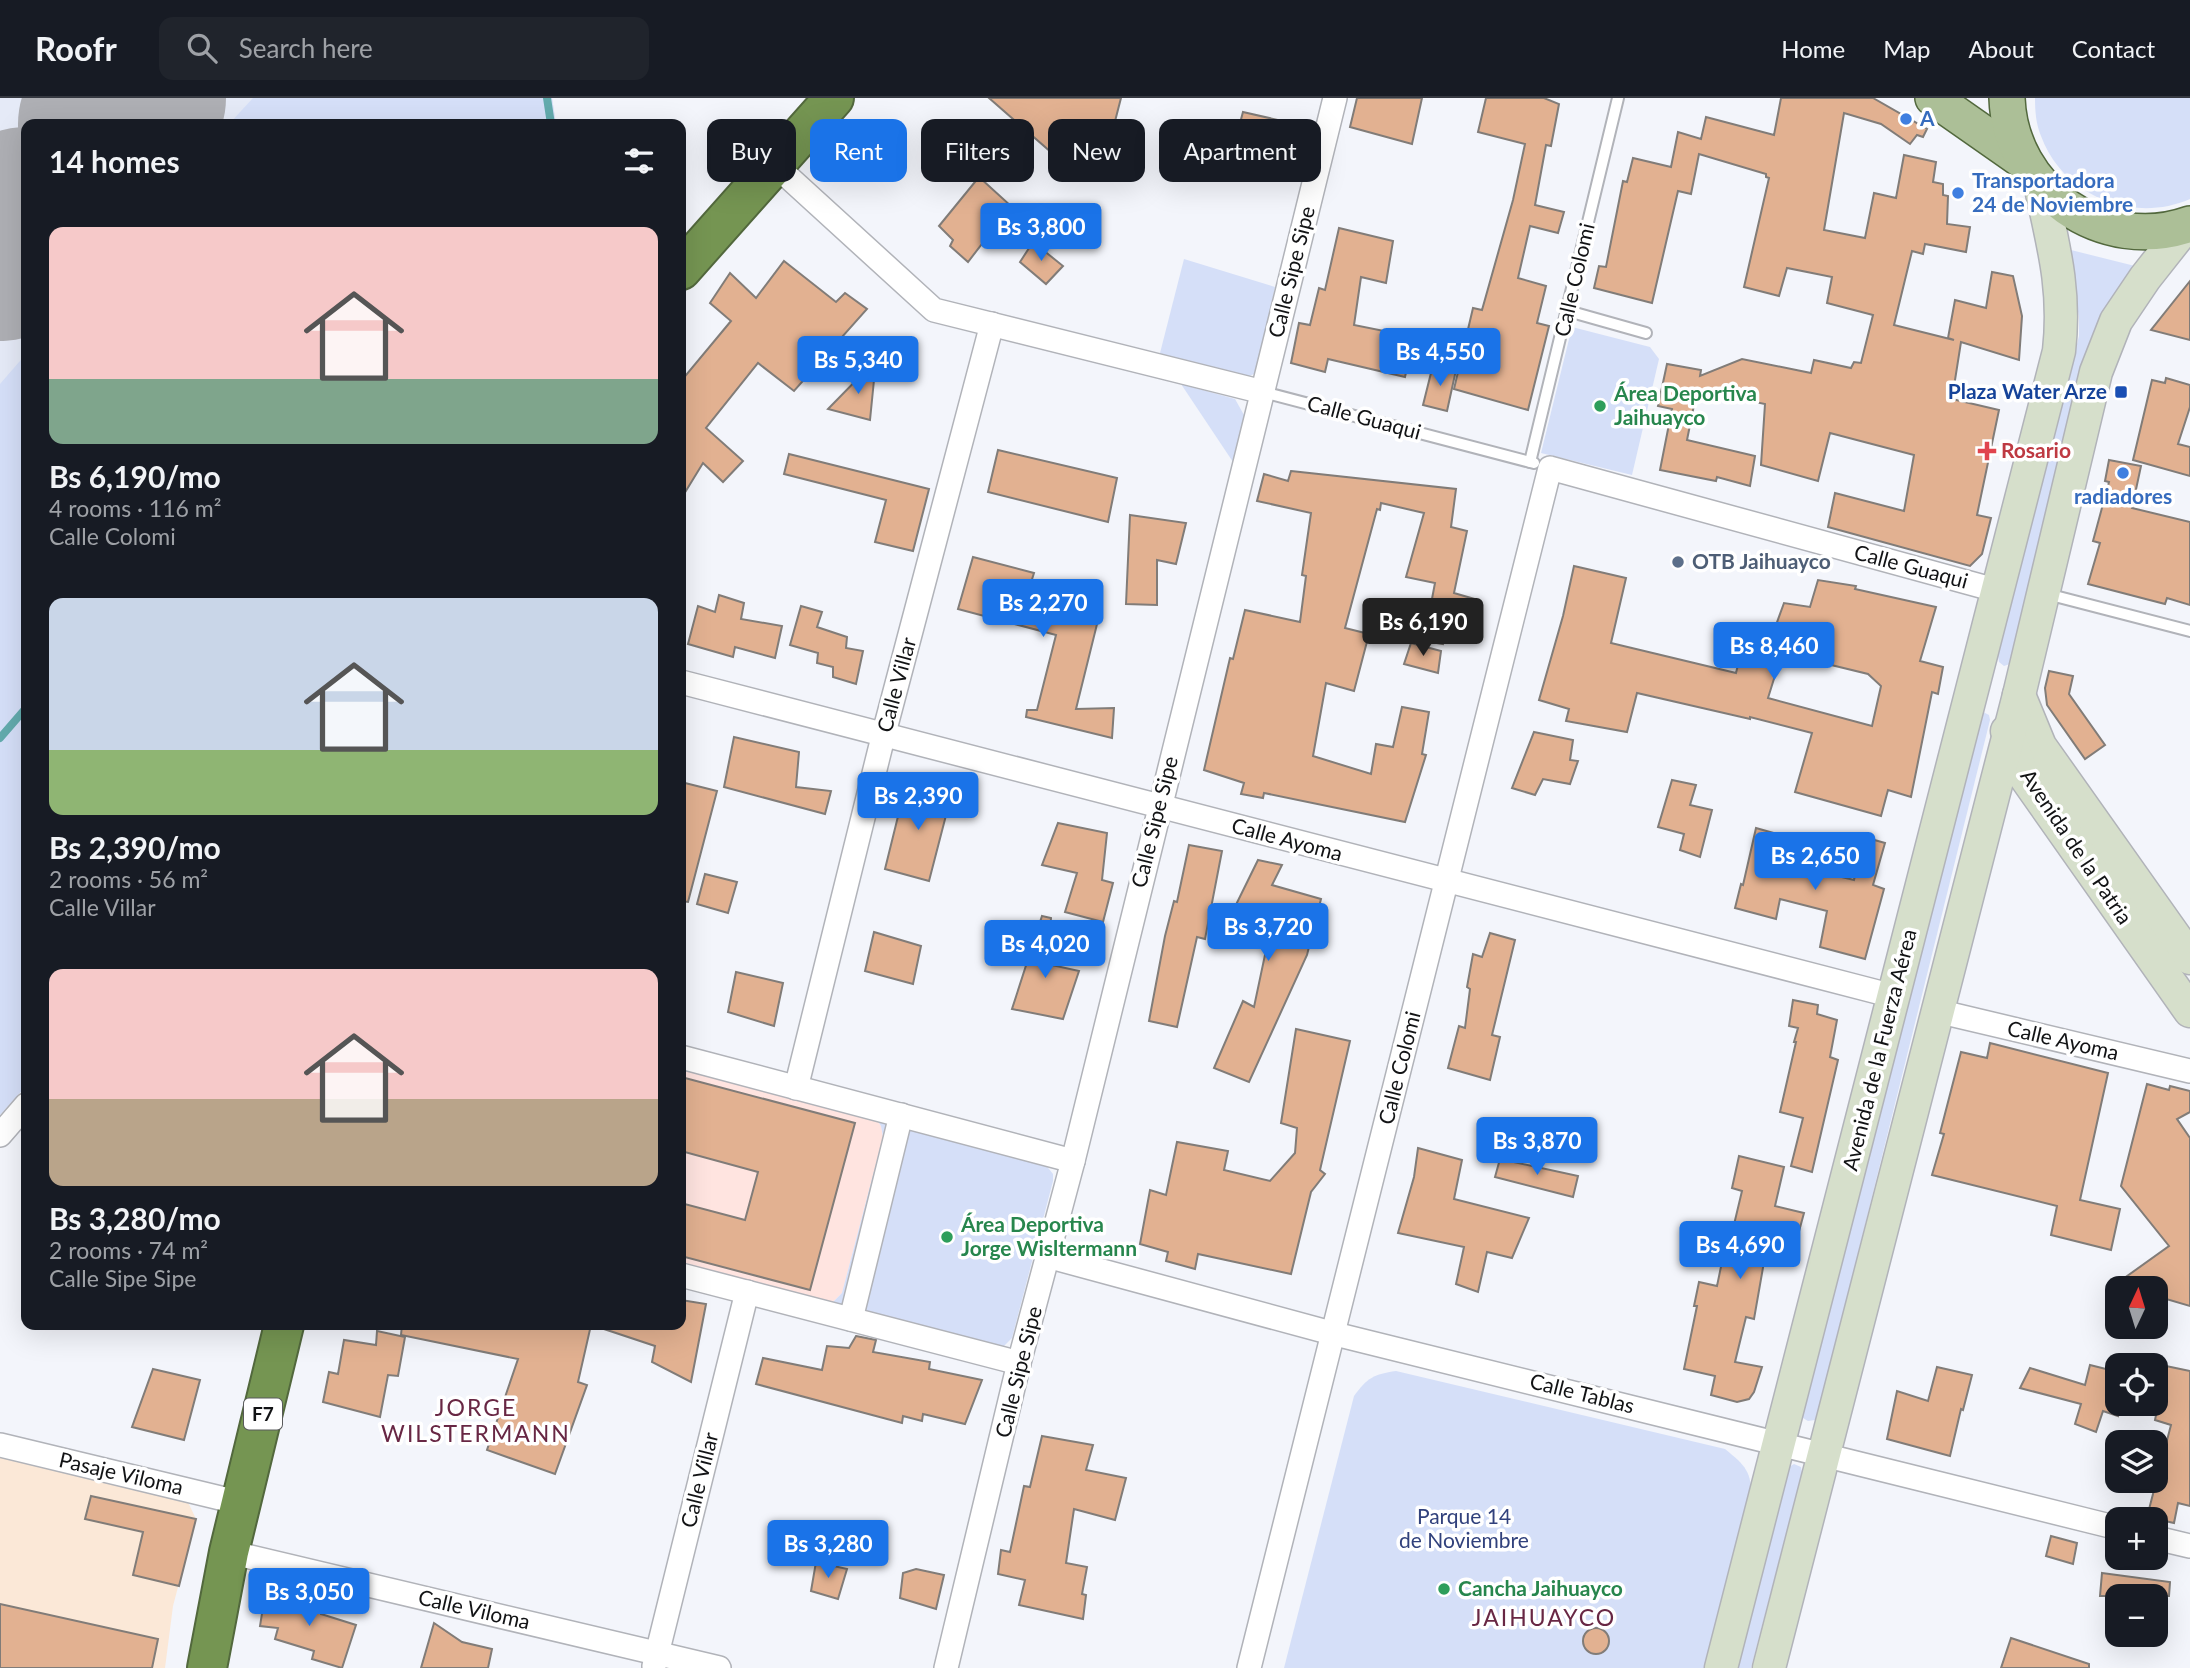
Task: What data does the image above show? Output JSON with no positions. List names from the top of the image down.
{
  "streets": {
    "highway": ["F7"],
    "main road": ["Avenida de la Patria", "Avenida de la Fuerza Aérea"],
    "street": [
      "Calle Sipe Sipe",
      "Calle Colomi",
      "Calle Guaqui",
      "Calle Villar",
      "Calle Ayoma",
      "Calle Tablas",
      "Pasaje Viloma",
      "Calle Viloma"
    ]
  },
  "crossings": [
    ["Calle Sipe Sipe", "Calle Guaqui"],
    ["Calle Sipe Sipe", "Calle Ayoma"],
    ["Calle Sipe Sipe", "Calle Tablas"],
    ["Calle Colomi", "Calle Guaqui"],
    ["Calle Colomi", "Calle Ayoma"],
    ["Calle Colomi", "Calle Tablas"],
    ["Calle Guaqui", "Calle Villar"],
    ["Calle Guaqui", "Avenida de la Fuerza Aérea"],
    ["Calle Villar", "Calle Ayoma"],
    ["Calle Villar", "Calle Viloma"],
    ["Calle Ayoma", "Avenida de la Fuerza Aérea"],
    ["Avenida de la Patria", "Avenida de la Fuerza Aérea"],
    ["Avenida de la Fuerza Aérea", "Calle Tablas"],
    ["F7", "Pasaje Viloma"],
    ["F7", "Calle Viloma"]
  ],
  "districts": ["JORGE WILSTERMANN", "JAIHUAYCO"],
  "parks": ["Parque 14 de Noviembre"],
  "places": {
    "other": [
      "A",
      "Transportadora 24 de Noviembre",
      "Área Deportiva Jaihuayco",
      "radiadores",
      "OTB Jaihuayco",
      "Área Deportiva Jorge Wisltermann",
      "Cancha Jaihuayco"
    ],
    "transit": ["Plaza Water Arze"],
    "health": ["Rosario"]
  },
  "north": "top",
  "page": {
    "header": "Roofr",
    "search": "Search here",
    "nav": [
      "Home",
      "Map",
      "About",
      "Contact"
    ],
    "chip": [
      "Buy",
      "Rent",
      "Filters",
      "New",
      "Apartment"
    ],
    "heading": "14 homes",
    "price": [
      "Bs 3,800",
      "Bs 4,550",
      "Bs 5,340",
      "Bs 2,270",
      "Bs 6,190",
      "Bs 8,460",
      "Bs 2,390",
      "Bs 2,650",
      "Bs 3,720",
      "Bs 4,020",
      "Bs 3,870",
      "Bs 4,690",
      "Bs 3,280",
      "Bs 3,050"
    ],
    "list": [
      {
        "name": "Bs 6,190/mo",
        "note": "4 rooms · 116 m² · Calle Colomi"
      },
      {
        "name": "Bs 2,390/mo",
        "note": "2 rooms · 56 m² · Calle Villar"
      },
      {
        "name": "Bs 3,280/mo",
        "note": "2 rooms · 74 m² · Calle Sipe Sipe"
      }
    ],
    "map_buttons": ["+", "−"]
  }
}
